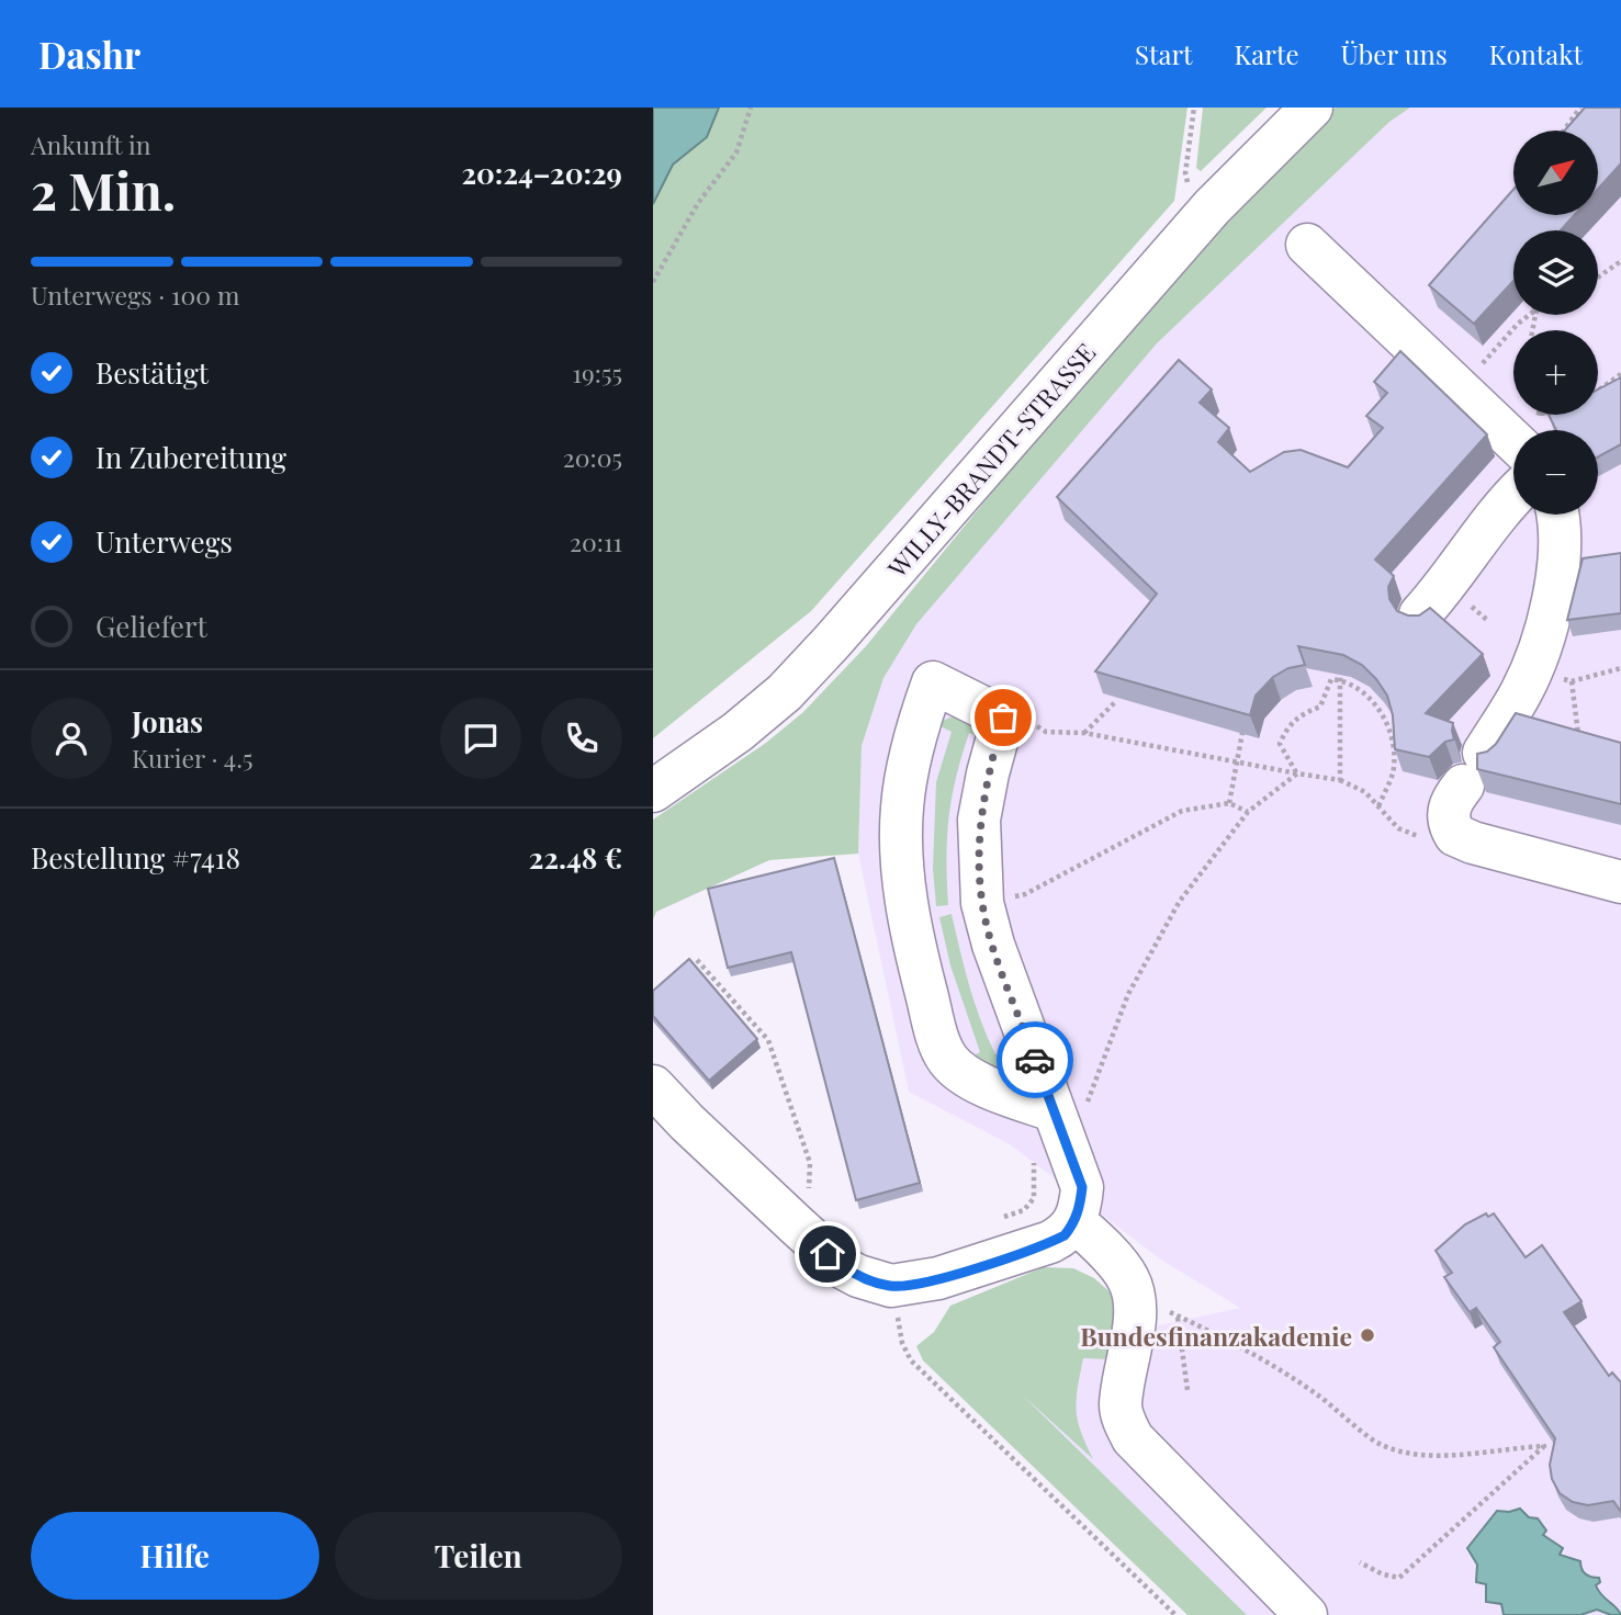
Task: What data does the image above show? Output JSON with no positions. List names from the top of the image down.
{
  "streets": {
    "street": ["WILLY-BRANDT-STRASSE"]
  },
  "places": ["Bundesfinanzakademie"],
  "north": "top right",
  "page": {
    "header": "Dashr",
    "nav": [
      "Start",
      "Karte",
      "Über uns",
      "Kontakt"
    ],
    "heading": ["2 Min.", "Ankunft in", "20:24–20:29"],
    "panel": [
      "Jonas",
      "Kurier · 4.5",
      "Bestellung #7418",
      "22.48 €"
    ],
    "map_buttons": ["+", "−"],
    "bar": "Unterwegs · 100 m",
    "list": [
      ["Bestätigt", "19:55"],
      ["In Zubereitung", "20:05"],
      ["Unterwegs", "20:11"],
      "Geliefert"
    ],
    "buttons": ["Hilfe", "Teilen"]
  }
}
